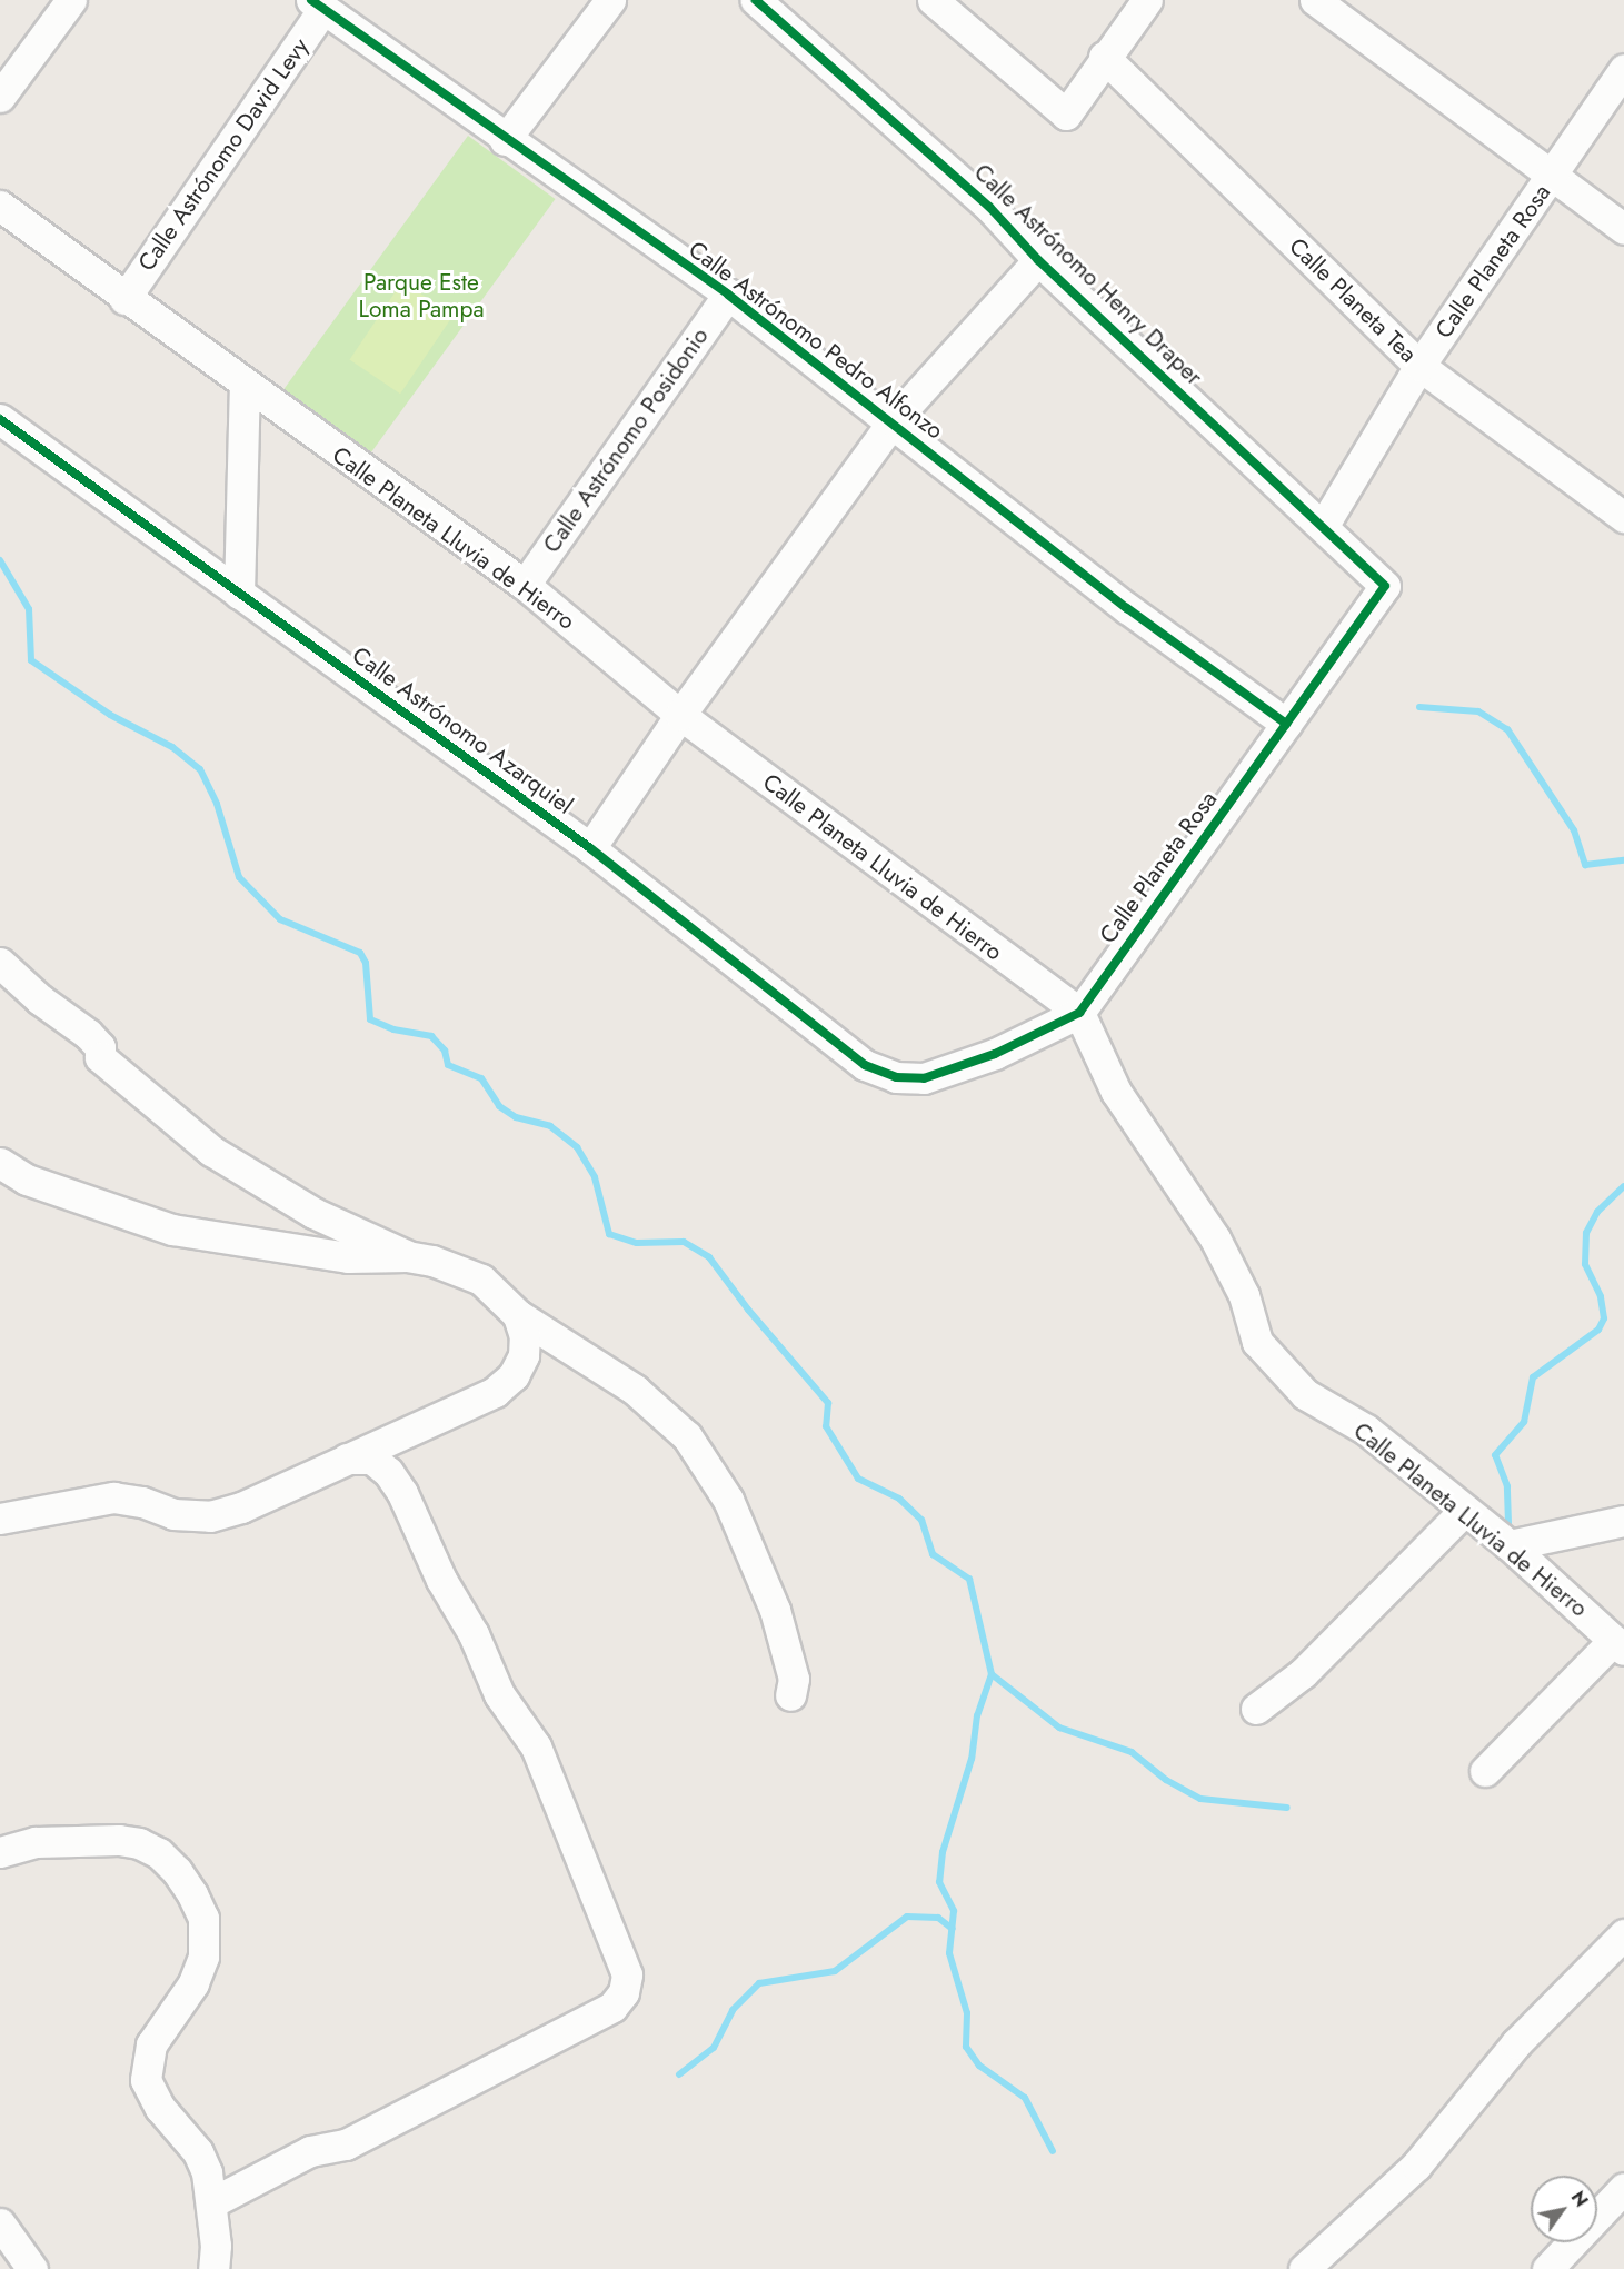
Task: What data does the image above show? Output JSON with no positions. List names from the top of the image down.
{
  "streets": {
    "street": [
      "Calle Astrónomo David Levy",
      "Calle Planeta Rosa",
      "Calle Astrónomo Henry Draper",
      "Calle Planeta Tea",
      "Calle Astrónomo Pedro Alfonzo",
      "Calle Astrónomo Posidonio",
      "Calle Planeta Lluvia de Hierro",
      "Calle Astrónomo Azarquiel"
    ]
  },
  "crossings": [
    ["Calle Astrónomo David Levy", "Calle Astrónomo Pedro Alfonzo"],
    ["Calle Astrónomo David Levy", "Calle Planeta Lluvia de Hierro"],
    ["Calle Planeta Rosa", "Calle Astrónomo Henry Draper"],
    ["Calle Planeta Rosa", "Calle Planeta Tea"],
    ["Calle Planeta Rosa", "Calle Astrónomo Pedro Alfonzo"],
    ["Calle Planeta Rosa", "Calle Planeta Lluvia de Hierro"],
    ["Calle Planeta Rosa", "Calle Astrónomo Azarquiel"],
    ["Calle Astrónomo Pedro Alfonzo", "Calle Astrónomo Posidonio"],
    ["Calle Astrónomo Posidonio", "Calle Planeta Lluvia de Hierro"]
  ],
  "parks": ["Parque Este Loma Pampa"],
  "north": "top right"
}
